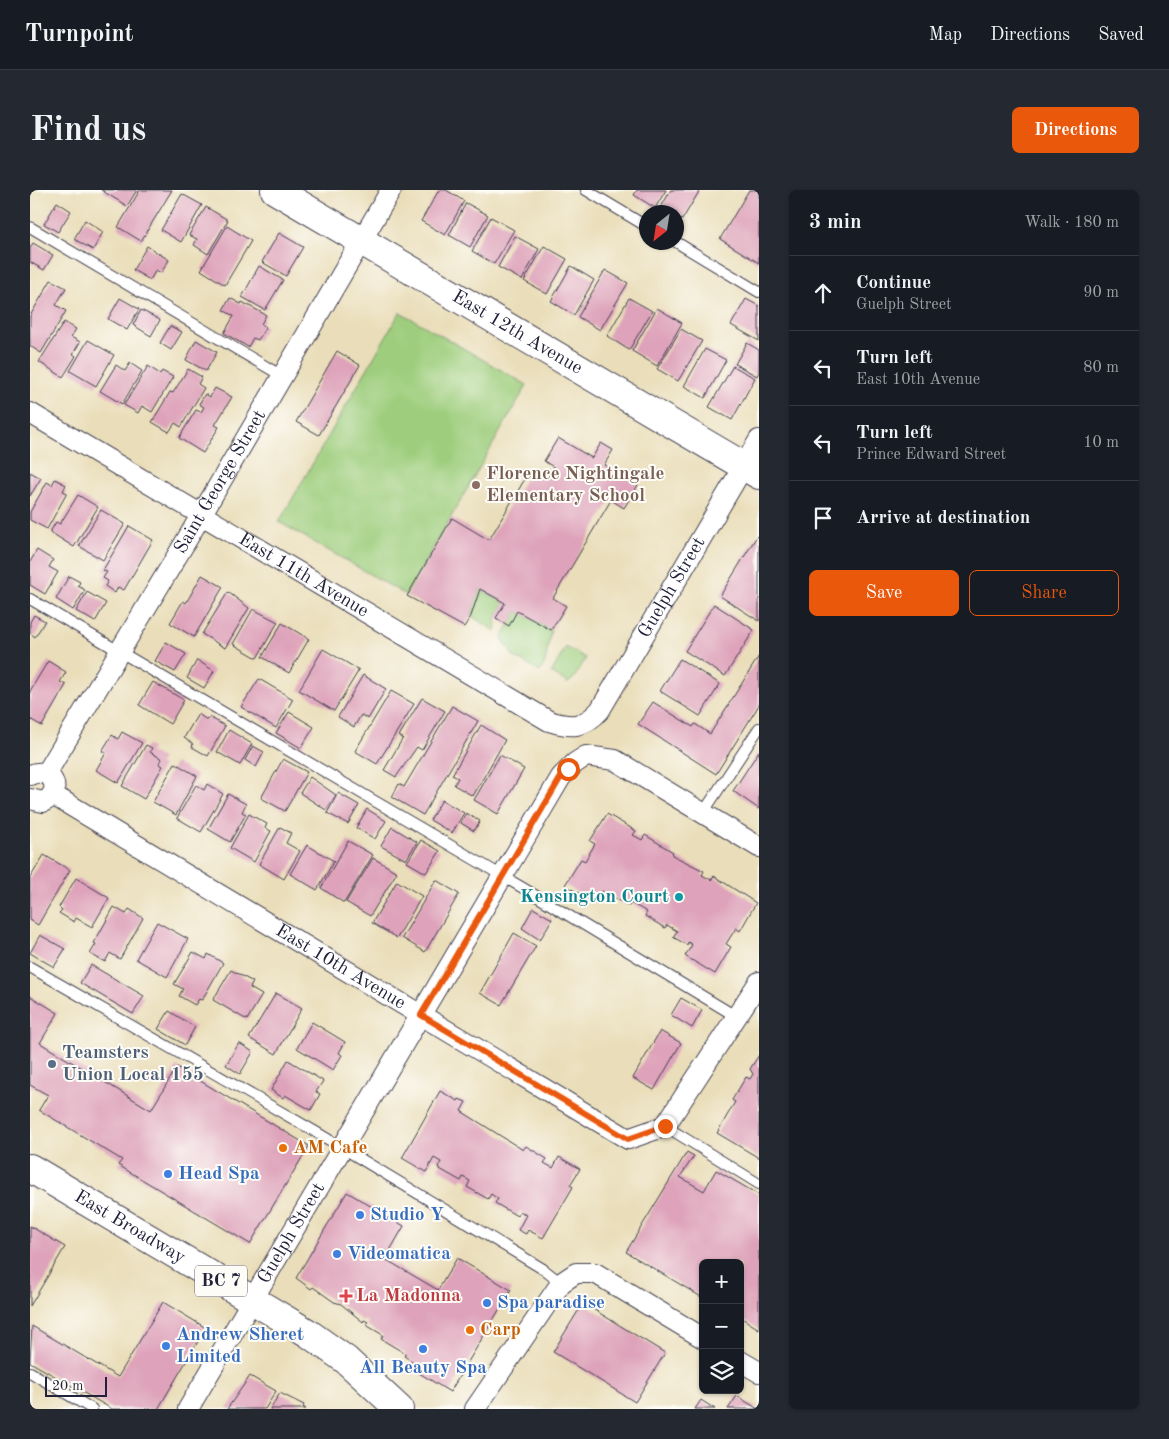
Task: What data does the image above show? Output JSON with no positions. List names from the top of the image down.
{
  "streets": {
    "street": [
      "East 12th Avenue",
      "Saint George Street",
      "East 11th Avenue",
      "Guelph Street",
      "East 10th Avenue",
      "East Broadway",
      "BC 7"
    ]
  },
  "crossings": [
    ["East 12th Avenue", "Saint George Street"],
    ["East 12th Avenue", "Guelph Street"],
    ["Saint George Street", "East 11th Avenue"],
    ["East 11th Avenue", "Guelph Street"],
    ["Guelph Street", "East 10th Avenue"],
    ["Guelph Street", "East Broadway"]
  ],
  "places": {
    "other": [
      "Florence Nightingale Elementary School",
      "Kensington Court",
      "Teamsters Union Local 155",
      "AM Cafe",
      "Head Spa",
      "Studio Y",
      "Videomatica",
      "Spa paradise",
      "Carp",
      "Andrew Sheret Limited",
      "All Beauty Spa"
    ],
    "health": ["La Madonna"]
  },
  "scale_bar": "20 m",
  "north": "bottom left",
  "page": {
    "header": "Turnpoint",
    "nav": ["Map", "Directions", "Saved"],
    "buttons": [
      "Directions",
      ["Save", "Share"]
    ],
    "title": "Find us",
    "heading": ["3 min", "Walk · 180 m"],
    "list": [
      ["Continue", "Guelph Street", "90 m"],
      ["Turn left", "East 10th Avenue", "80 m"],
      ["Turn left", "Prince Edward Street", "10 m"],
      "Arrive at destination"
    ],
    "map_buttons": ["+", "−"],
    "scale": "20 m"
  }
}
